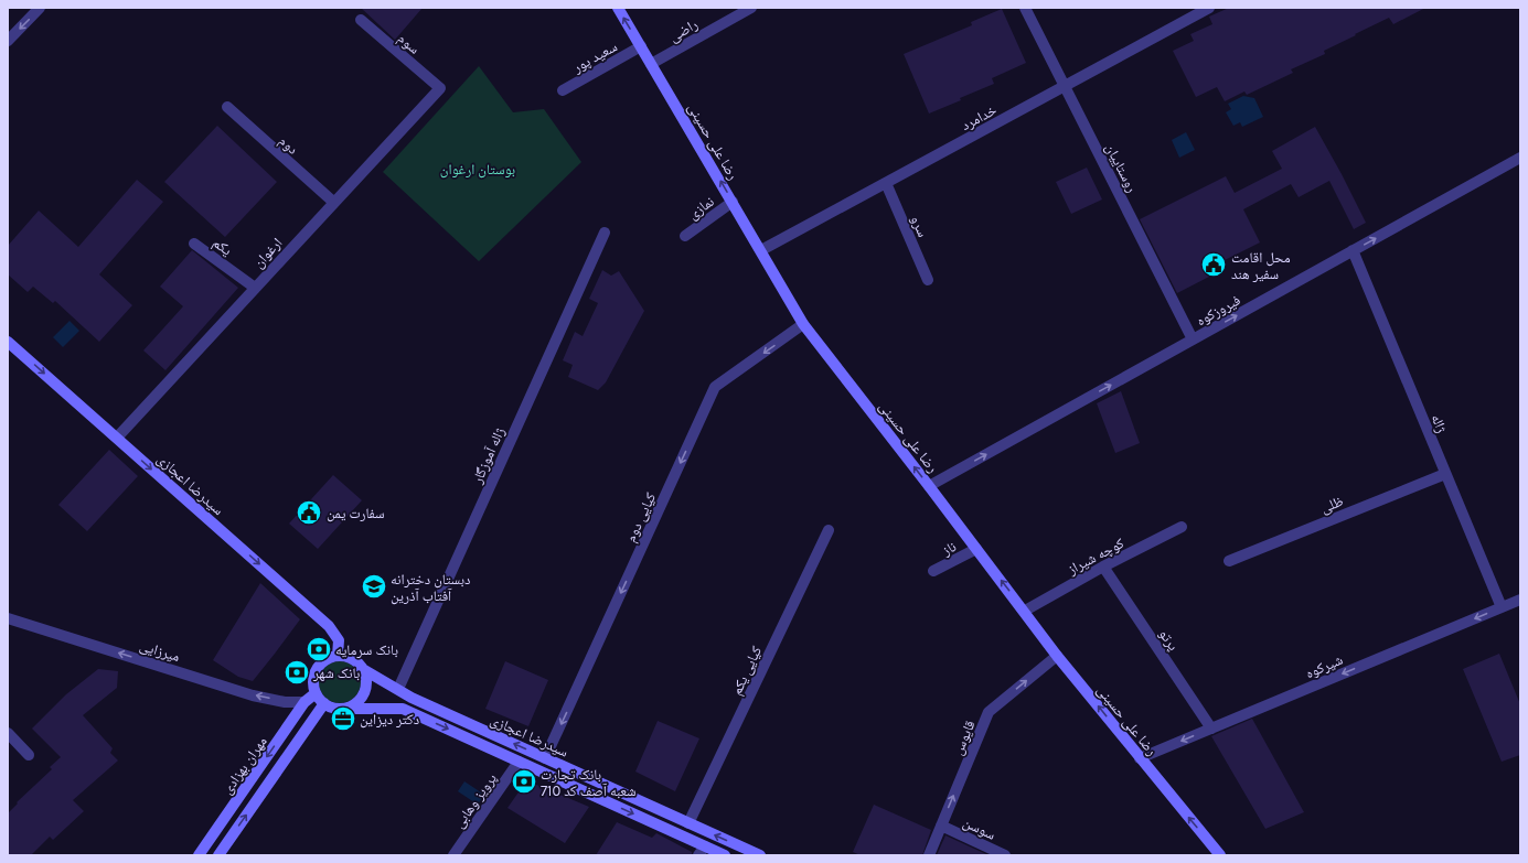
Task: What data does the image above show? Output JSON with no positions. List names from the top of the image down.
{
  "streets": {
    "main road": ["رضا علی حسینی", "سیدرضا اعجازی", "مهران بهزادی"],
    "street": [
      "راضی",
      "سوم",
      "سعید پور",
      "خدامرد",
      "دوم",
      "روستاییان",
      "نمازی",
      "سرو",
      "یکم",
      "ارغوان",
      "فیروزکوه",
      "ژاله",
      "ژاله آموزگار",
      "ظلی",
      "کیایی دوم",
      "ناز",
      "کوچه شیراز",
      "پرتو",
      "میرزایی",
      "شیرکوه",
      "کیایی یکم",
      "قایوس",
      "پرویز وهابی",
      "سوسن"
    ]
  },
  "crossings": [
    ["راضی", "رضا علی حسینی"],
    ["سوم", "ارغوان"],
    ["سعید پور", "رضا علی حسینی"],
    ["خدامرد", "رضا علی حسینی"],
    ["خدامرد", "روستاییان"],
    ["خدامرد", "سرو"],
    ["رضا علی حسینی", "نمازی"],
    ["رضا علی حسینی", "فیروزکوه"],
    ["رضا علی حسینی", "کیایی دوم"],
    ["رضا علی حسینی", "ناز"],
    ["رضا علی حسینی", "کوچه شیراز"],
    ["رضا علی حسینی", "شیرکوه"],
    ["رضا علی حسینی", "قایوس"],
    ["دوم", "ارغوان"],
    ["روستاییان", "فیروزکوه"],
    ["یکم", "ارغوان"],
    ["ارغوان", "سیدرضا اعجازی"],
    ["فیروزکوه", "ژاله"],
    ["ژاله", "ظلی"],
    ["ژاله", "شیرکوه"],
    ["ژاله آموزگار", "سیدرضا اعجازی"],
    ["سیدرضا اعجازی", "کیایی دوم"],
    ["سیدرضا اعجازی", "کیایی یکم"],
    ["سیدرضا اعجازی", "مهران بهزادی"],
    ["سیدرضا اعجازی", "پرویز وهابی"],
    ["کوچه شیراز", "پرتو"],
    ["پرتو", "شیرکوه"],
    ["میرزایی", "مهران بهزادی"],
    ["قایوس", "سوسن"]
  ],
  "one_way": [
    "رضا علی حسینی",
    "فیروزکوه",
    "کیایی دوم",
    "میرزایی",
    "شیرکوه",
    "قایوس"
  ],
  "parks": ["بوستان ارغوان"],
  "places": {
    "public building": ["محل اقامت سفیر هند", "سفارت یمن"],
    "school or university": ["دبستان دخترانه آفتاب آذرین"],
    "bank": ["بانک سرمایه", "بانک شهر", "بانک تجارت شعبه آصف کد 710"],
    "office": ["دکتر دیزاین"]
  }
}
